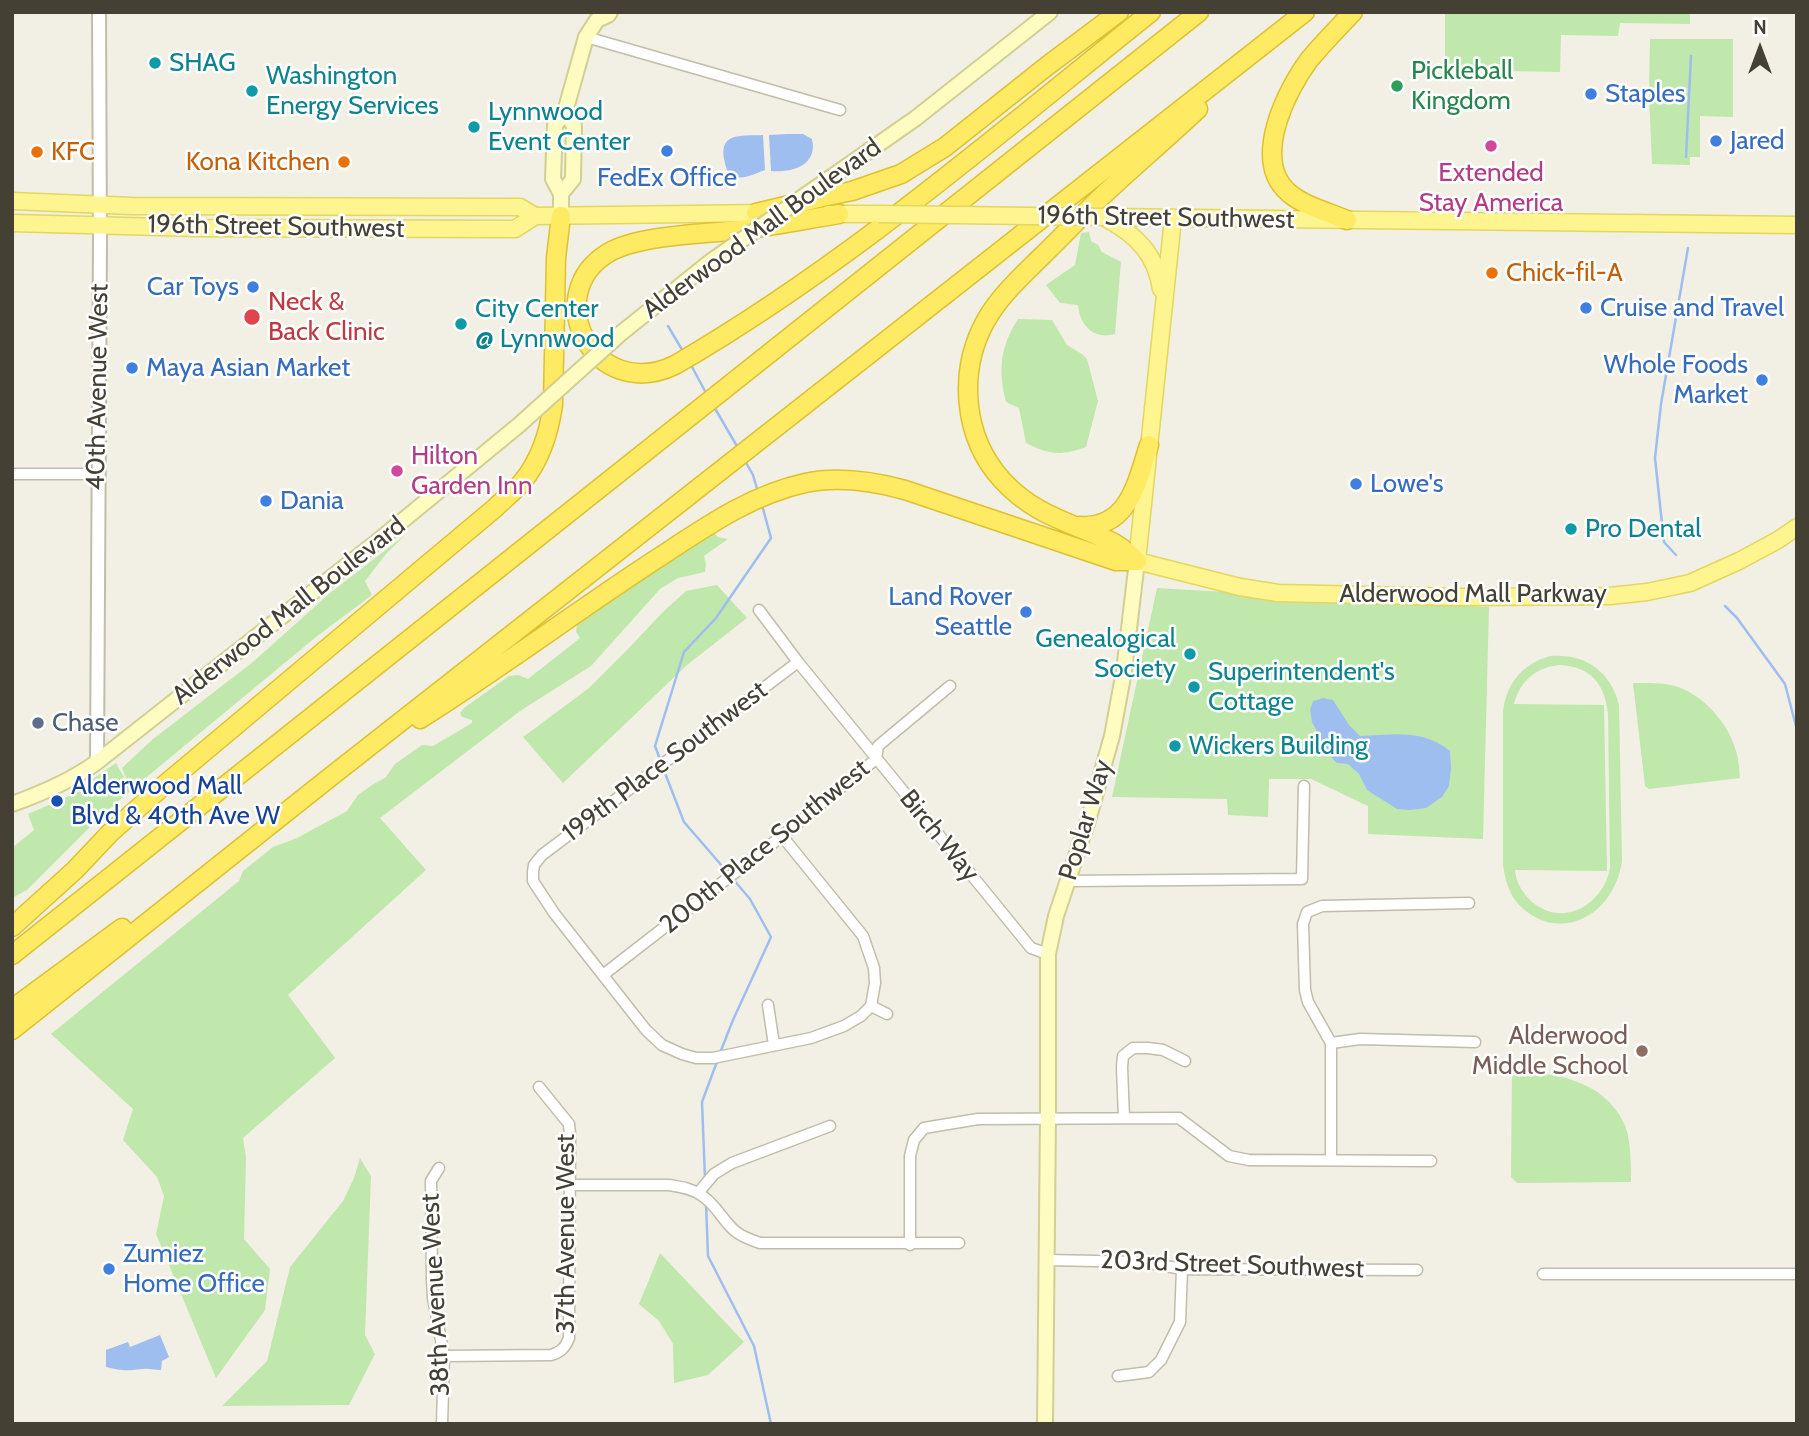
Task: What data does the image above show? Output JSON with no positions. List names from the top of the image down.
{
  "streets": {
    "main road": [
      "196th Street Southwest",
      "Alderwood Mall Boulevard",
      "Alderwood Mall Parkway",
      "Poplar Way"
    ],
    "street": [
      "40th Avenue West",
      "199th Place Southwest",
      "Birch Way",
      "200th Place Southwest",
      "37th Avenue West",
      "203rd Street Southwest",
      "38th Avenue West"
    ]
  },
  "crossings": [
    ["196th Street Southwest", "40th Avenue West"],
    ["196th Street Southwest", "Poplar Way"],
    ["Alderwood Mall Boulevard", "40th Avenue West"],
    ["Alderwood Mall Parkway", "Poplar Way"],
    ["199th Place Southwest", "Birch Way"],
    ["199th Place Southwest", "200th Place Southwest"],
    ["Poplar Way", "Birch Way"],
    ["Poplar Way", "203rd Street Southwest"],
    ["Birch Way", "200th Place Southwest"],
    ["37th Avenue West", "38th Avenue West"]
  ],
  "places": [
    "SHAG",
    "Pickleball Kingdom",
    "Washington Energy Services",
    "Staples",
    "Lynnwood Event Center",
    "Jared",
    "Extended Stay America",
    "FedEx Office",
    "KFC",
    "Kona Kitchen",
    "Chick-fil-A",
    "Car Toys",
    "Cruise and Travel",
    "Neck & Back Clinic",
    "City Center @ Lynnwood",
    "Maya Asian Market",
    "Whole Foods Market",
    "Hilton Garden Inn",
    "Lowe's",
    "Dania",
    "Pro Dental",
    "Land Rover Seattle",
    "Genealogical Society",
    "Superintendent's Cottage",
    "Chase",
    "Wickers Building",
    "Alderwood Mall Blvd & 40th Ave W",
    "Alderwood Middle School",
    "Zumiez Home Office"
  ],
  "north": "top"
}
